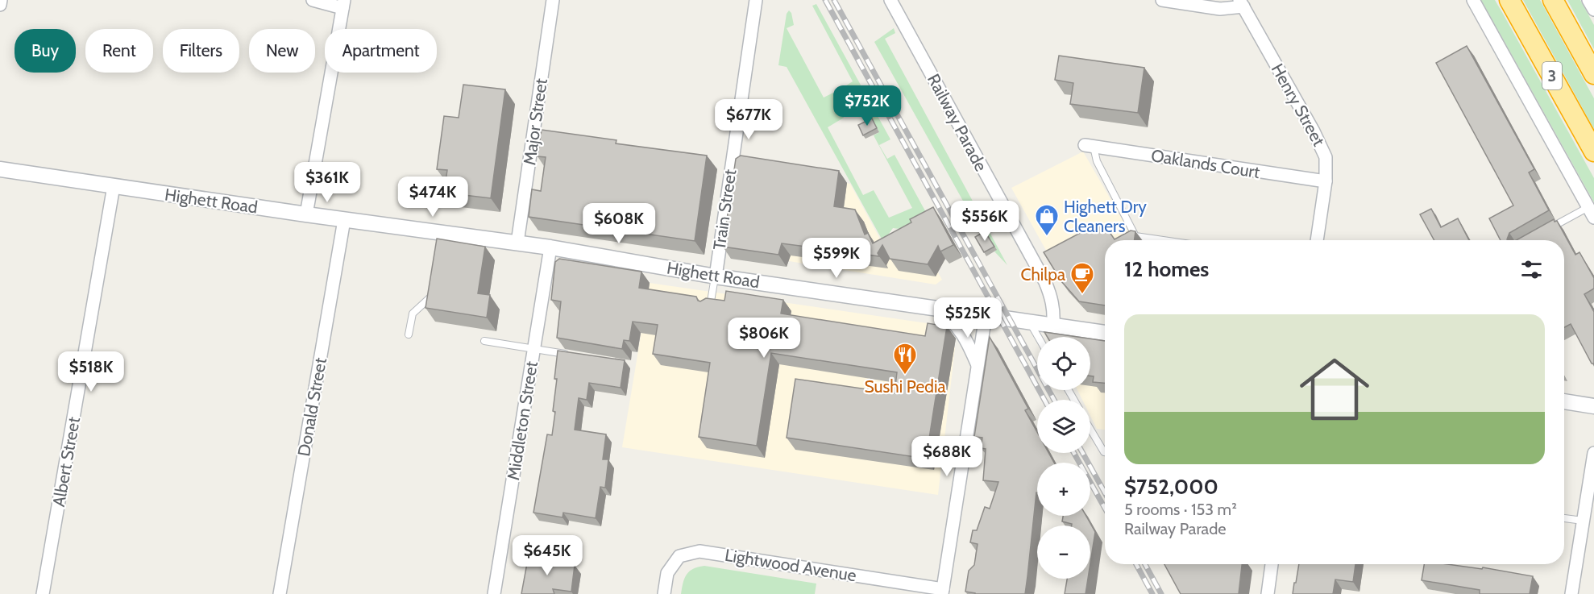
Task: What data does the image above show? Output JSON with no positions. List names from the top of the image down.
{
  "streets": {
    "highway": ["3"],
    "street": [
      "Henry Street",
      "Major Street",
      "Railway Parade",
      "Oaklands Court",
      "Highett Road",
      "Train Street",
      "Donald Street",
      "Middleton Street",
      "Albert Street",
      "Lightwood Avenue"
    ]
  },
  "crossings": [
    ["Henry Street", "Oaklands Court"],
    ["Major Street", "Highett Road"],
    ["Railway Parade", "Highett Road"],
    ["Highett Road", "Train Street"],
    ["Highett Road", "Donald Street"],
    ["Highett Road", "Middleton Street"],
    ["Highett Road", "Albert Street"]
  ],
  "places": {
    "shop": ["Highett Dry Cleaners"],
    "cafe": ["Chilpa"],
    "restaurant": ["Sushi Pedia"]
  },
  "page": {
    "chip": [
      "Buy",
      "Rent",
      "Filters",
      "New",
      "Apartment"
    ],
    "price": [
      "$752K",
      "$677K",
      "$361K",
      "$474K",
      "$556K",
      "$608K",
      "$599K",
      "$525K",
      "$806K",
      "$518K",
      "$688K",
      "$645K"
    ],
    "heading": "12 homes",
    "list": [
      {
        "name": "$752,000",
        "note": "5 rooms · 153 m² · Railway Parade"
      }
    ],
    "map_buttons": ["+", "−"]
  }
}
